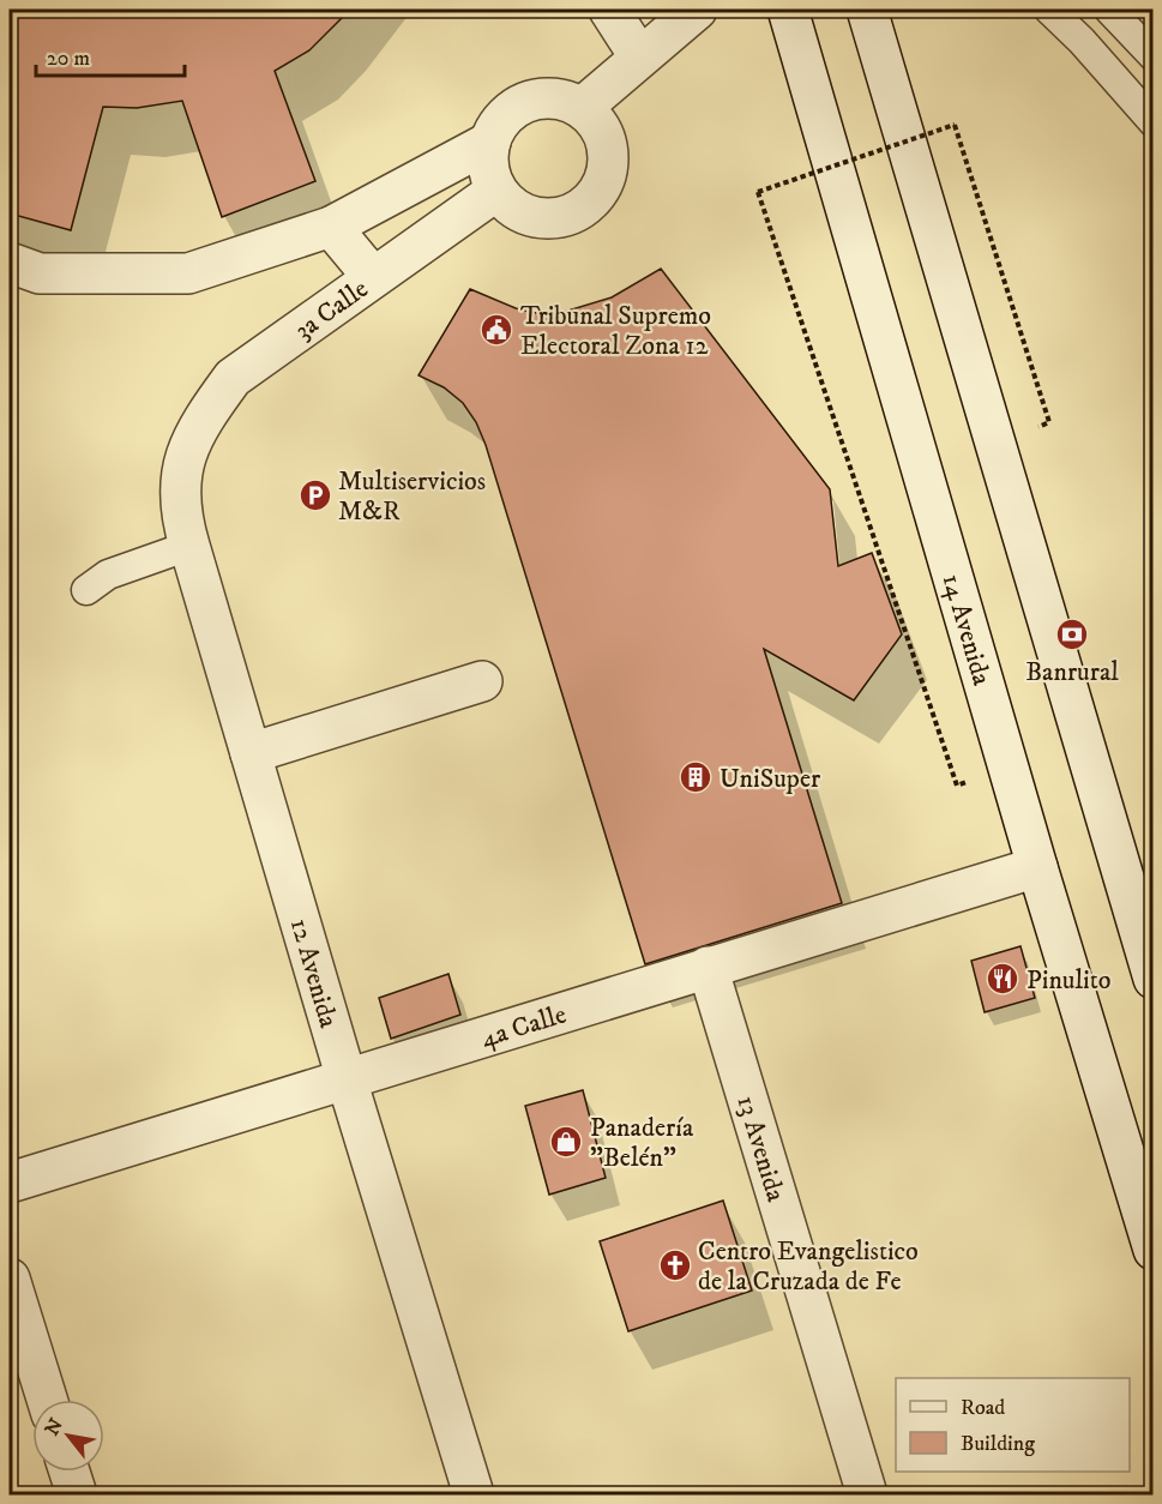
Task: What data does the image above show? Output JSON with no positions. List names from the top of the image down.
{
  "streets": {
    "street": [
      "3a Calle",
      "14 Avenida",
      "12 Avenida",
      "4a Calle",
      "13 Avenida"
    ]
  },
  "crossings": [
    ["3a Calle", "12 Avenida"],
    ["14 Avenida", "4a Calle"],
    ["12 Avenida", "4a Calle"],
    ["4a Calle", "13 Avenida"]
  ],
  "places": {
    "public building": ["Tribunal Supremo Electoral Zona 12"],
    "parking": ["Multiservicios M&R"],
    "bank": ["Banrural"],
    "building": ["UniSuper"],
    "restaurant": ["Pinulito"],
    "shop": ["Panadería \"Belén\""],
    "church": ["Centro Evangelistico de la Cruzada de Fe"]
  },
  "legend": ["Road", "Building"],
  "scale_bar": "20 m",
  "north": "top left"
}
